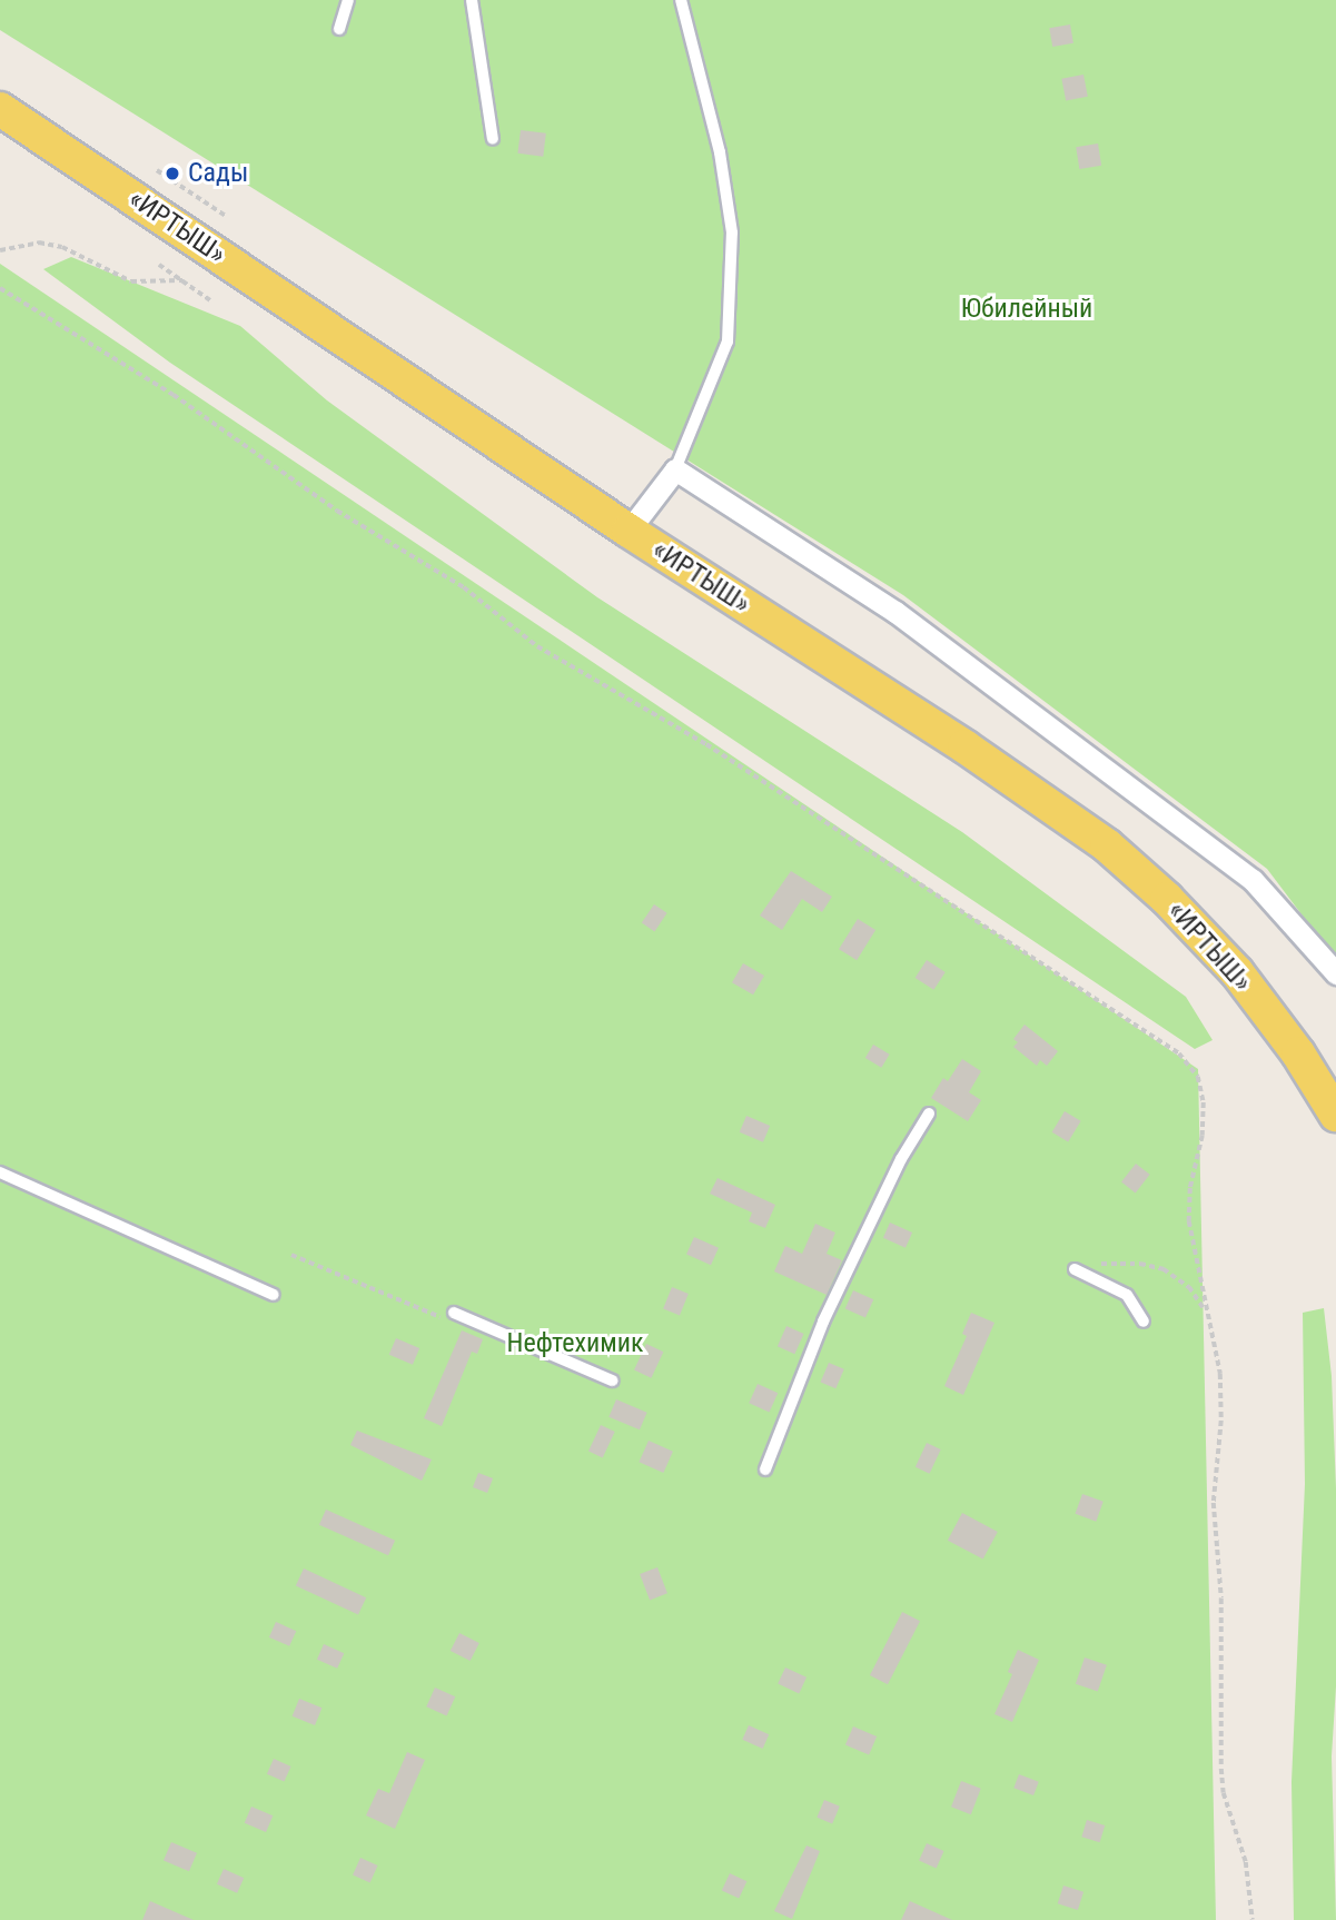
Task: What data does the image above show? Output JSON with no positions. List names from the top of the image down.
{
  "streets": {
    "main road": ["«ИРТЫШ»"]
  },
  "parks": ["Юбилейный", "Нефтехимик"],
  "places": ["Сады"]
}
